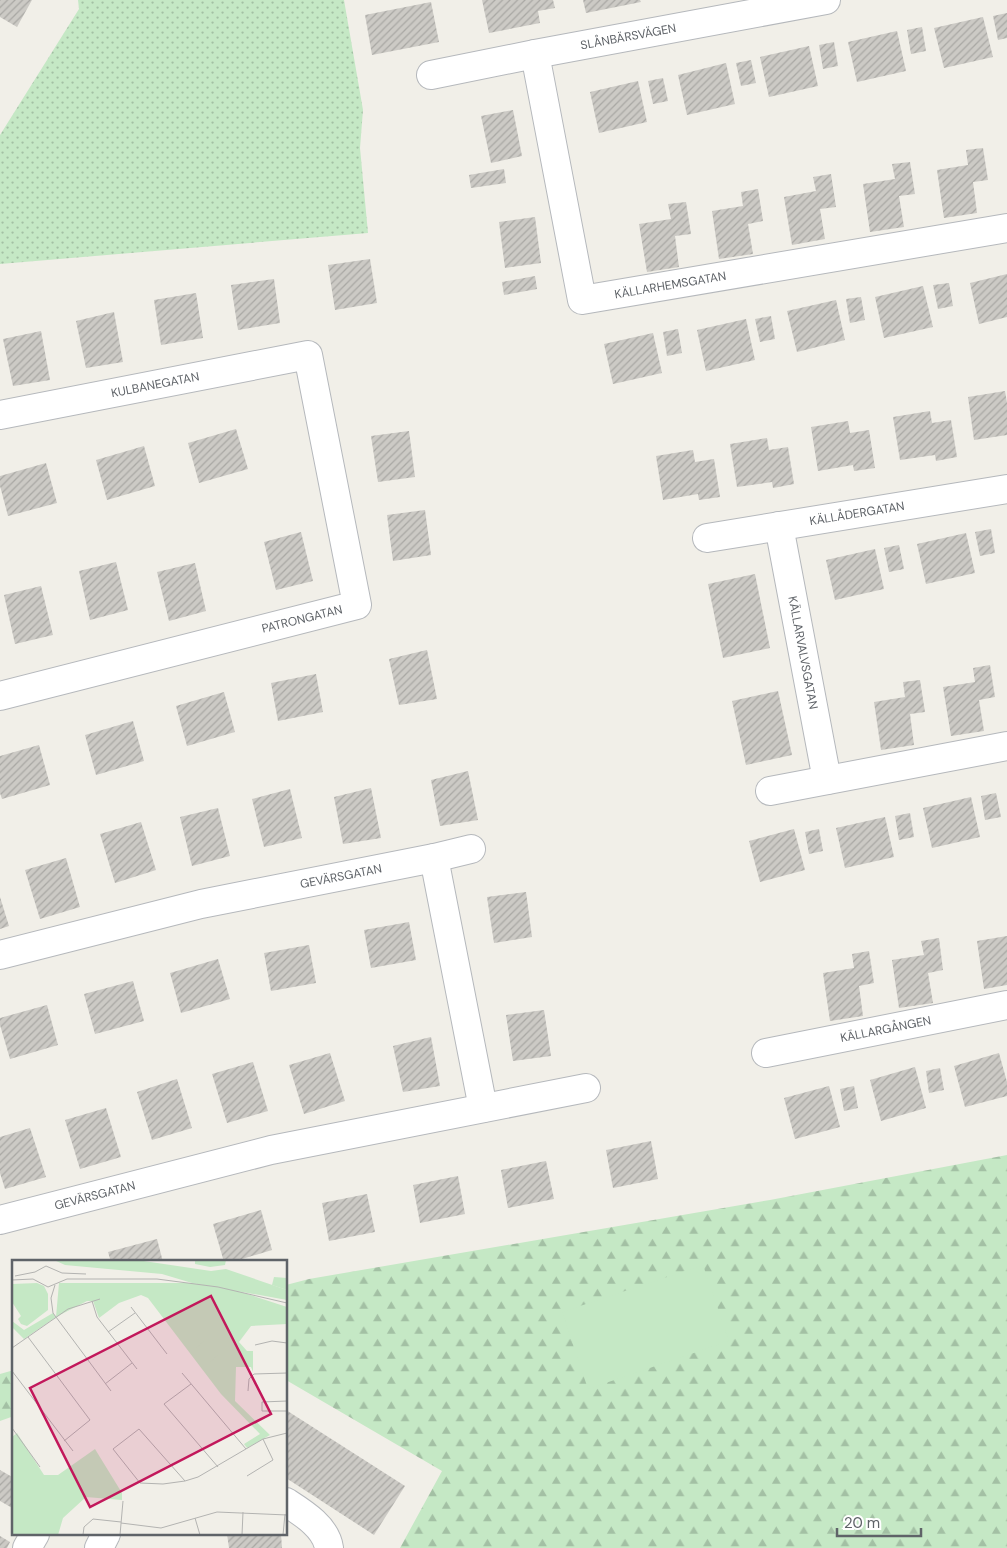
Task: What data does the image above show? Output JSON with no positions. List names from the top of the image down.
{
  "streets": {
    "street": [
      "SLÅNBÄRSVÄGEN",
      "KÄLLARHEMSGATAN",
      "KULBANEGATAN",
      "KÄLLÅDERGATAN",
      "PATRONGATAN",
      "KÄLLARVALVSGATAN",
      "GEVÄRSGATAN",
      "KÄLLARGÅNGEN"
    ]
  },
  "crossings": [
    ["SLÅNBÄRSVÄGEN", "KÄLLARHEMSGATAN"],
    ["KULBANEGATAN", "PATRONGATAN"],
    ["KÄLLÅDERGATAN", "KÄLLARVALVSGATAN"]
  ],
  "scale_bar": "20 m"
}
